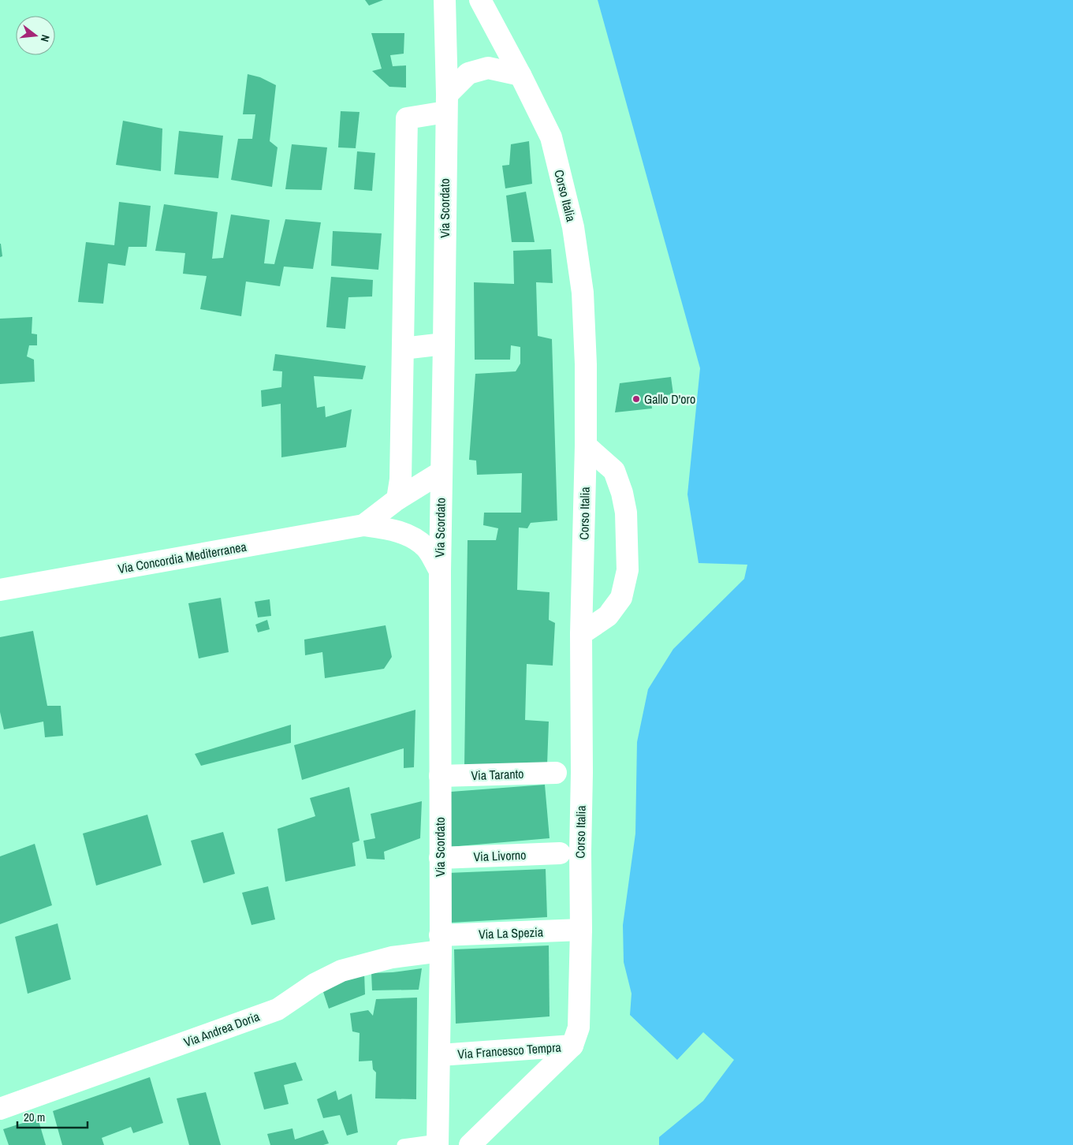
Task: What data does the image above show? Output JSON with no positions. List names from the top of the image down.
{
  "streets": {
    "street": [
      "Corso Italia",
      "Via Scordato",
      "Via Concordia Mediterranea",
      "Via Taranto",
      "Via Livorno",
      "Via La Spezia",
      "Via Andrea Doria",
      "Via Francesco Tempra"
    ]
  },
  "crossings": [
    ["Corso Italia", "Via La Spezia"],
    ["Corso Italia", "Via Francesco Tempra"],
    ["Via Scordato", "Via Taranto"],
    ["Via Scordato", "Via Livorno"],
    ["Via Scordato", "Via La Spezia"],
    ["Via Scordato", "Via Andrea Doria"],
    ["Via Scordato", "Via Francesco Tempra"],
    ["Via La Spezia", "Via Andrea Doria"]
  ],
  "places": ["Gallo D'oro"],
  "scale_bar": "20 m",
  "north": "right"
}
